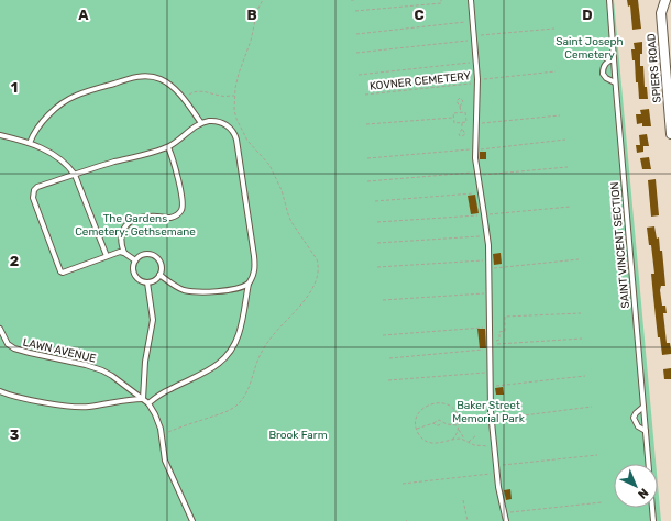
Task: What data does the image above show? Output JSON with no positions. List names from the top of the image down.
{
  "streets": {
    "street": ["SPIERS ROAD"],
    "lane": ["SAINT VINCENT SECTION", "LAWN AVENUE"],
    "path": ["KOVNER CEMETERY"]
  },
  "parks": [
    "Saint Joseph Cemetery",
    "The Gardens Cemetery: Gethsemane",
    "Baker Street Memorial Park",
    "Brook Farm"
  ],
  "north": "bottom right",
  "grid": {
    "columns": [
      "A",
      "B",
      "C",
      "D"
    ],
    "rows": ["1", "2", "3"]
  }
}
